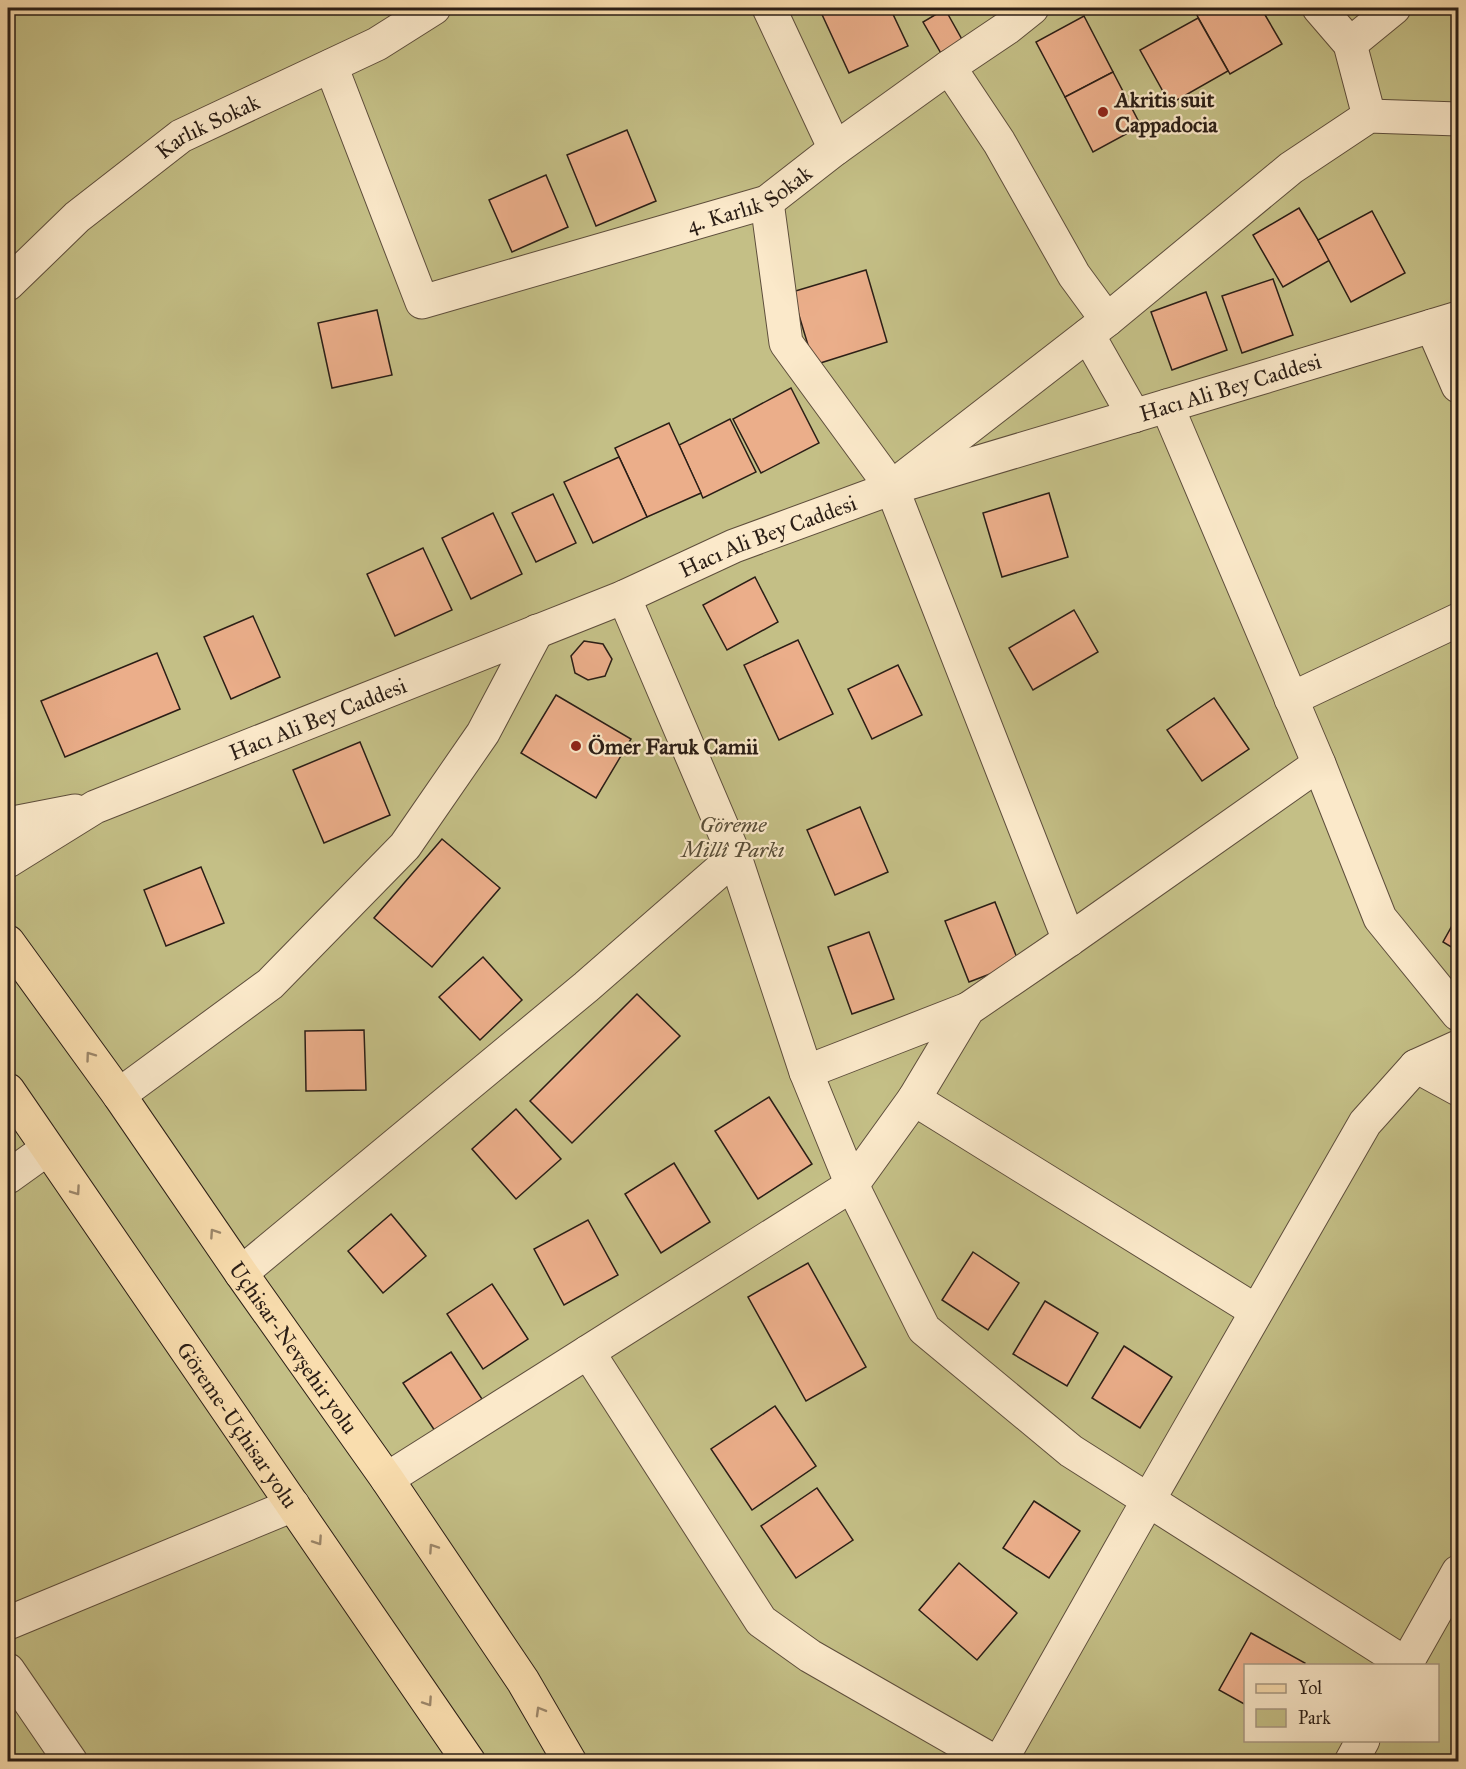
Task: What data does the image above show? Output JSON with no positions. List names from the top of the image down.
{
  "streets": {
    "main road": ["Uçhisar-Nevşehir yolu", "Göreme-Uçhisar yolu"],
    "street": ["Karlık Sokak", "4. Karlık Sokak", "Hacı Ali Bey Caddesi"]
  },
  "crossings": [
    ["Karlık Sokak", "4. Karlık Sokak"]
  ],
  "one_way": ["Uçhisar-Nevşehir yolu", "Göreme-Uçhisar yolu"],
  "parks": ["Göreme Millî Parkı"],
  "places": ["Akritis suit Cappadocia", "Ömer Faruk Camii"],
  "legend": ["Yol", "Park"]
}
